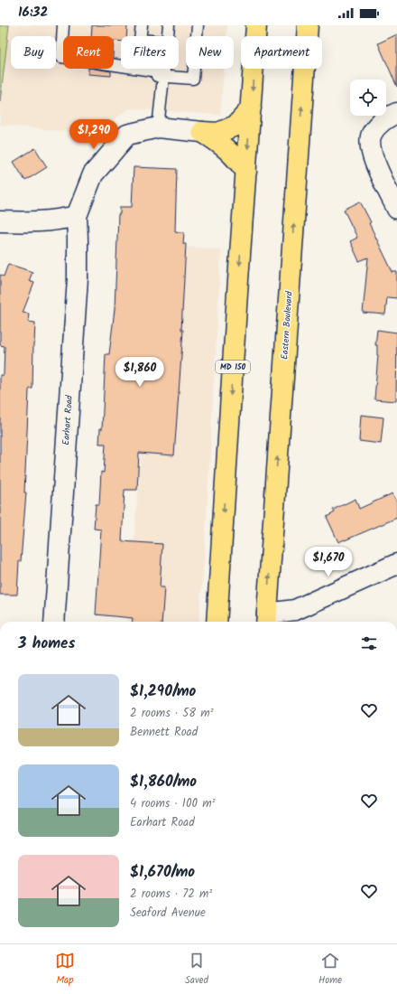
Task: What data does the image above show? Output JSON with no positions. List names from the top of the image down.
{
  "streets": {
    "main road": ["Eastern Boulevard", "MD 150"],
    "street": ["Earhart Road"]
  },
  "page": {
    "status": "16:32",
    "chip": [
      "Buy",
      "Rent",
      "Filters",
      "New",
      "Apartment"
    ],
    "price": ["$1,290", "$1,860", "$1,670"],
    "heading": "3 homes",
    "list": [
      {
        "name": "$1,290/mo",
        "note": "2 rooms · 58 m² · Bennett Road"
      },
      {
        "name": "$1,860/mo",
        "note": "4 rooms · 100 m² · Earhart Road"
      },
      {
        "name": "$1,670/mo",
        "note": "2 rooms · 72 m² · Seaford Avenue"
      }
    ],
    "tabs": ["Map", "Saved", "Home"]
  }
}
